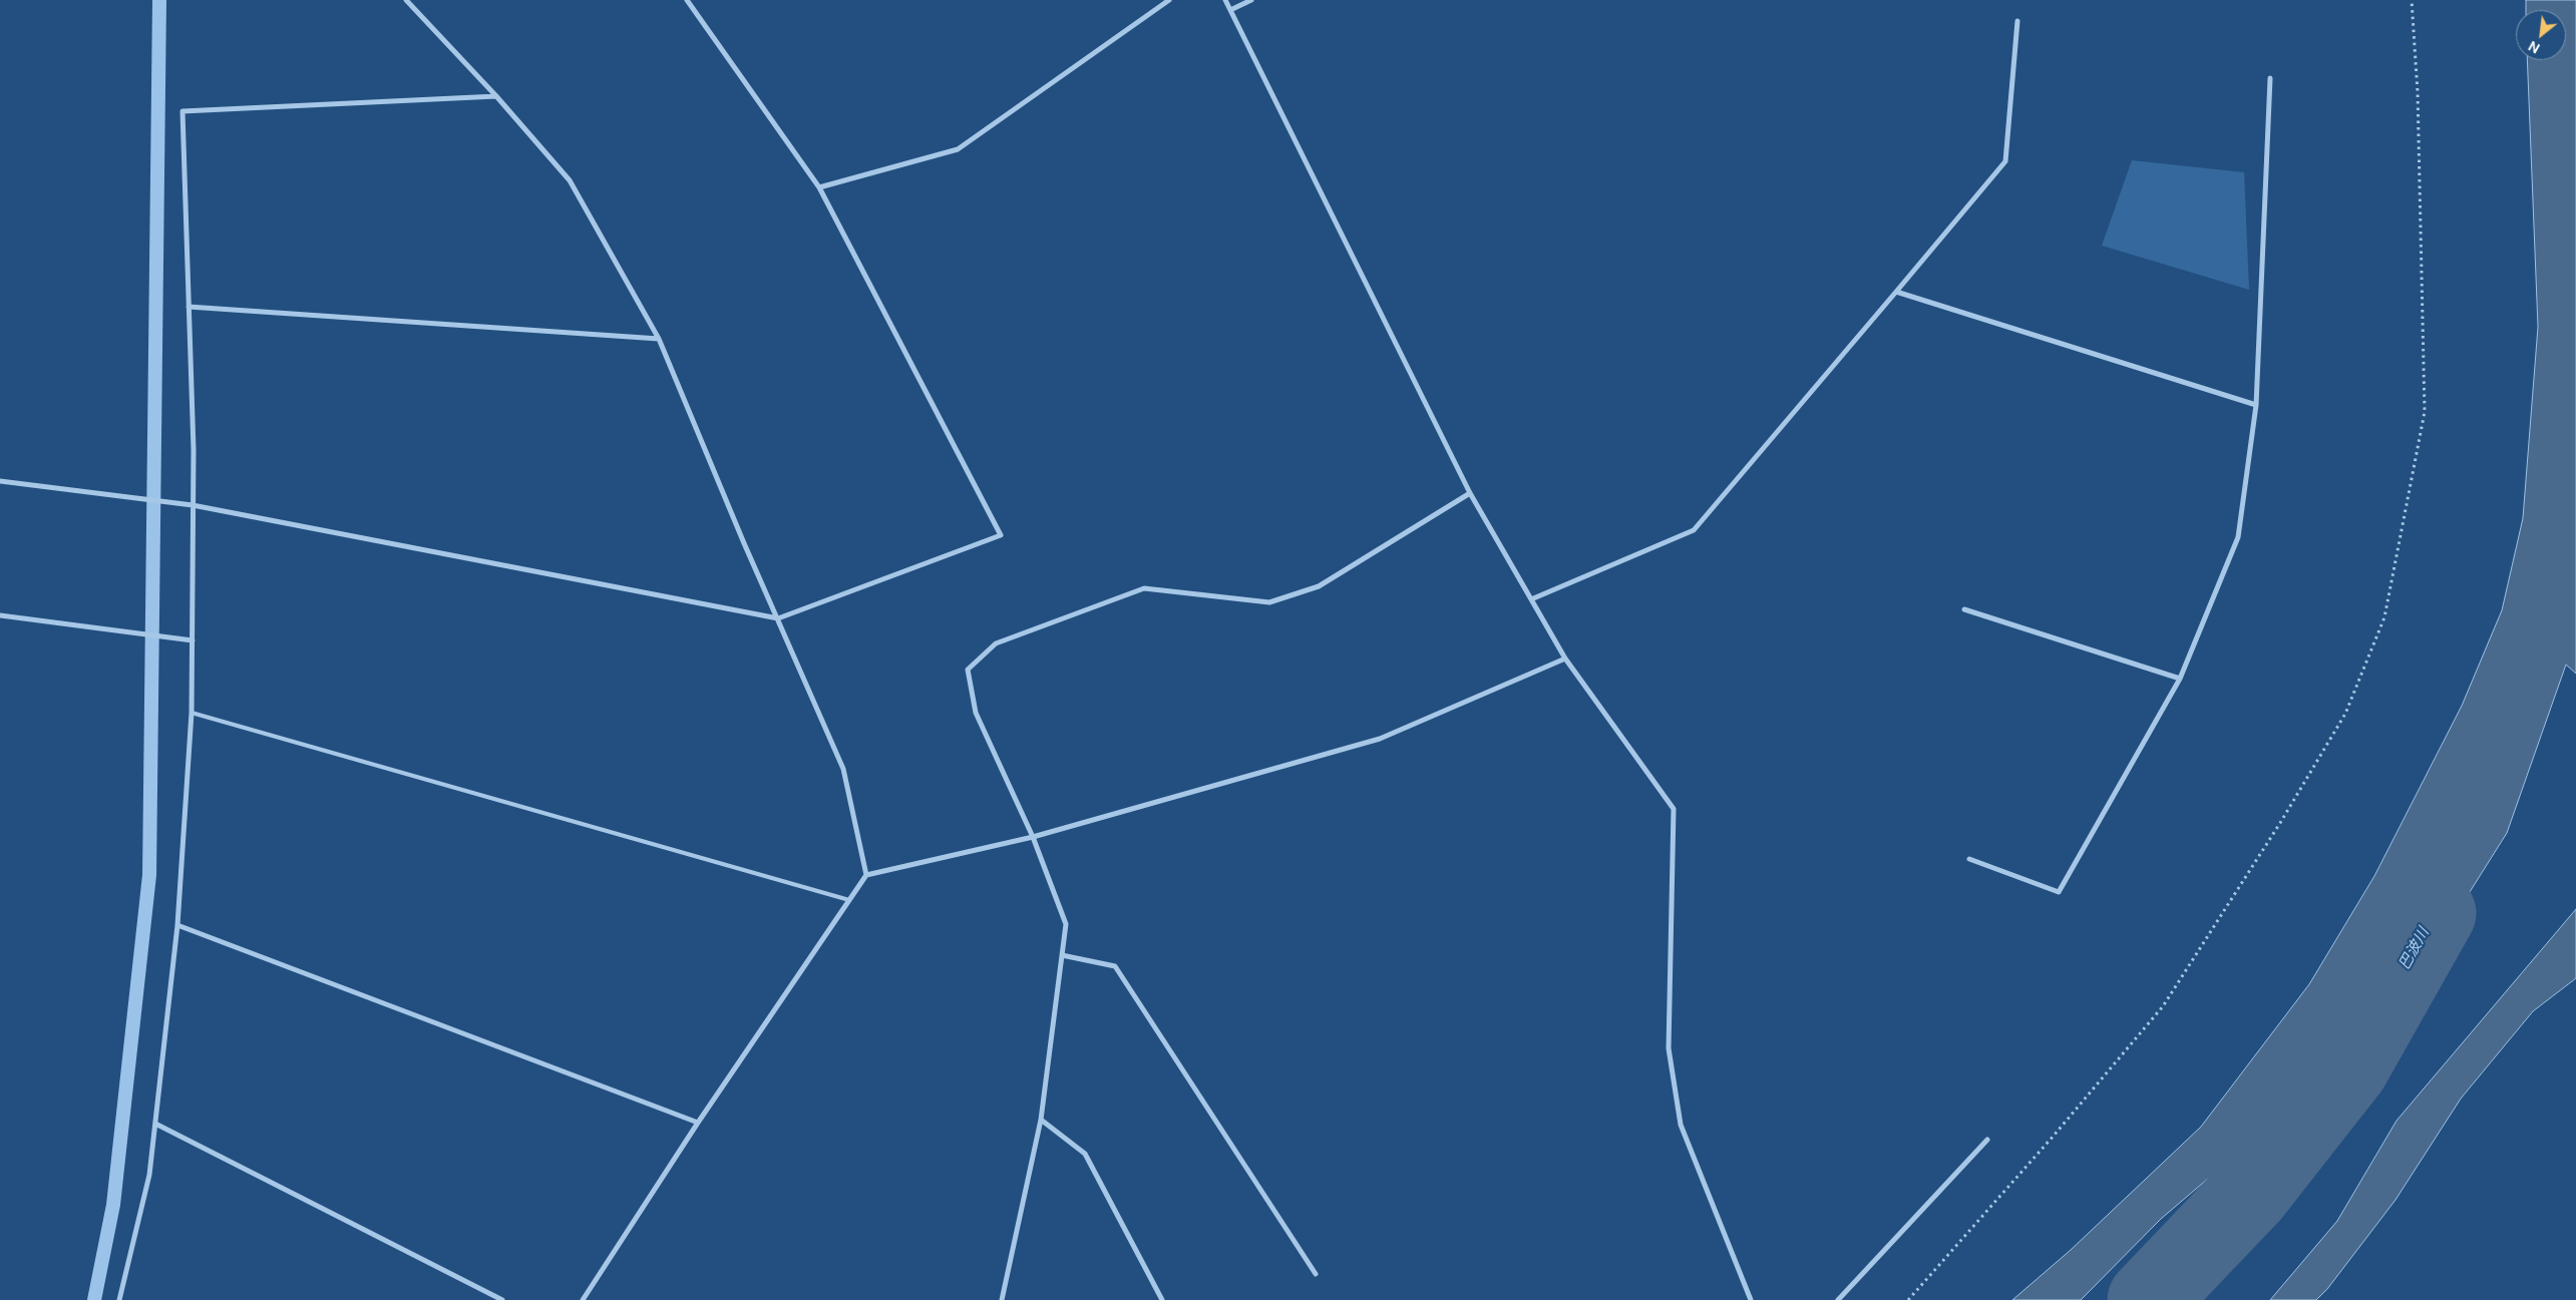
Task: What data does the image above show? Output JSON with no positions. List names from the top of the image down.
{
  "water": ["巴波川"],
  "north": "bottom left"
}
